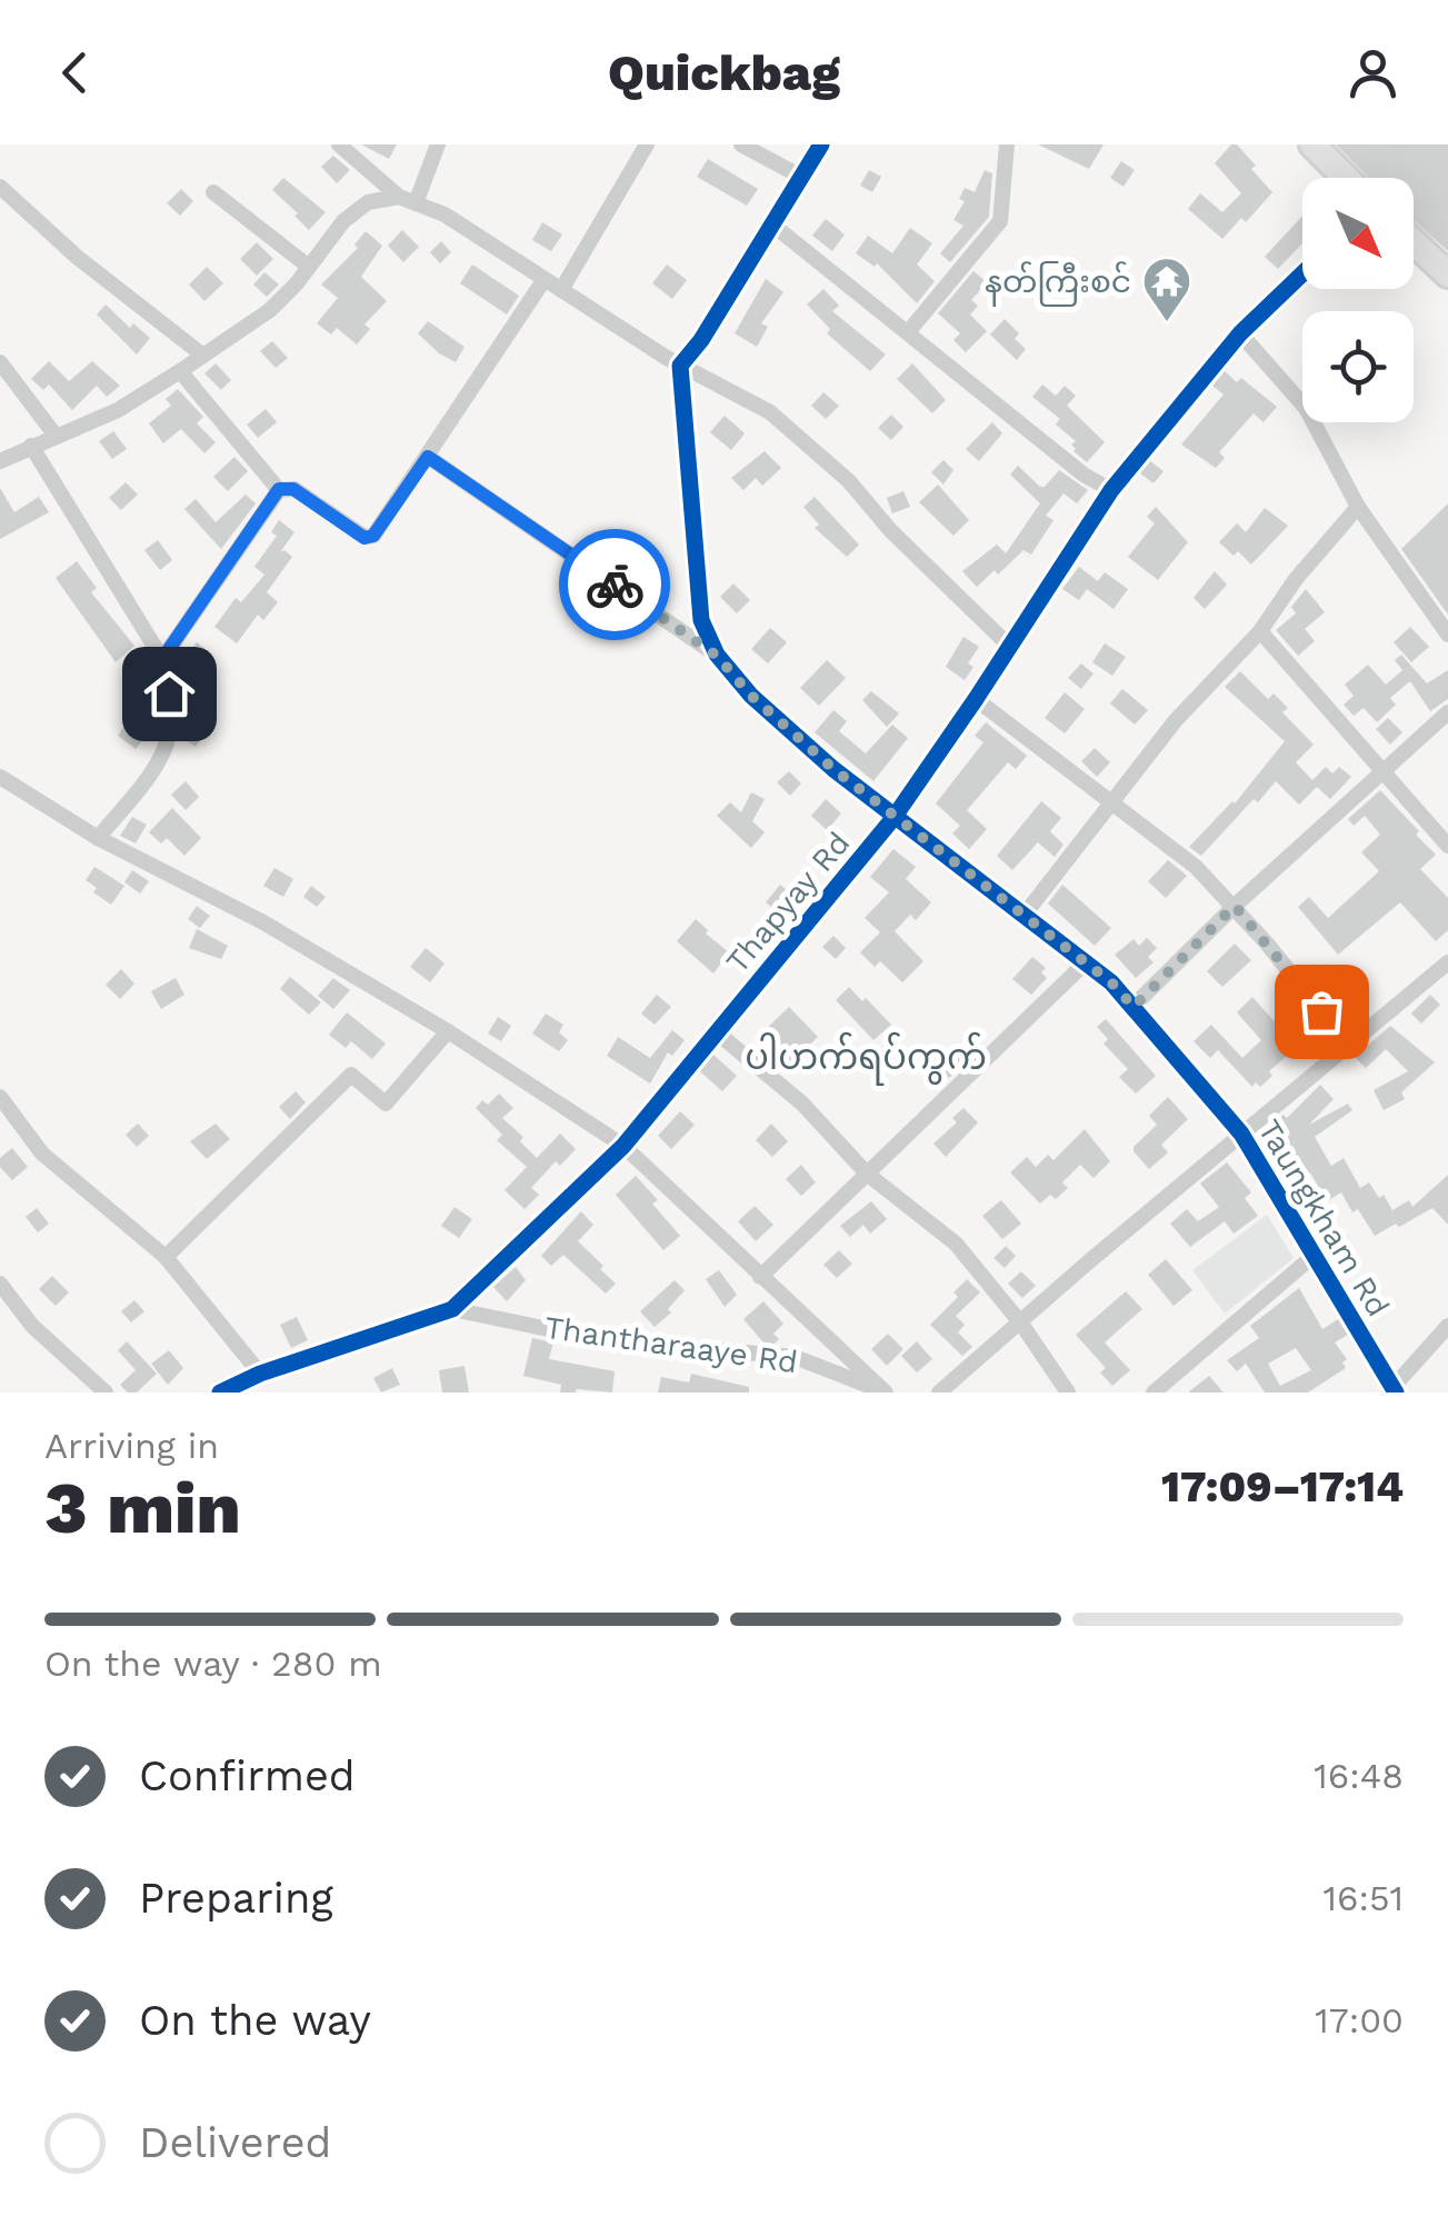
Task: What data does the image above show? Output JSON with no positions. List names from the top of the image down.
{
  "streets": {
    "street": ["Thapyay Rd", "Taungkham Rd", "Thantharaaye Rd"]
  },
  "crossings": [
    ["Thapyay Rd", "Taungkham Rd"],
    ["Thapyay Rd", "Thantharaaye Rd"]
  ],
  "districts": ["ပါဟက်ရပ်ကွက်"],
  "places": {
    "temple": ["နတ်ကြီးစင်"]
  },
  "north": "bottom right",
  "page": {
    "header": "Quickbag",
    "heading": ["3 min", "Arriving in", "17:09–17:14"],
    "bar": "On the way · 280 m",
    "list": [
      ["Confirmed", "16:48"],
      ["Preparing", "16:51"],
      ["On the way", "17:00"],
      "Delivered"
    ]
  }
}
